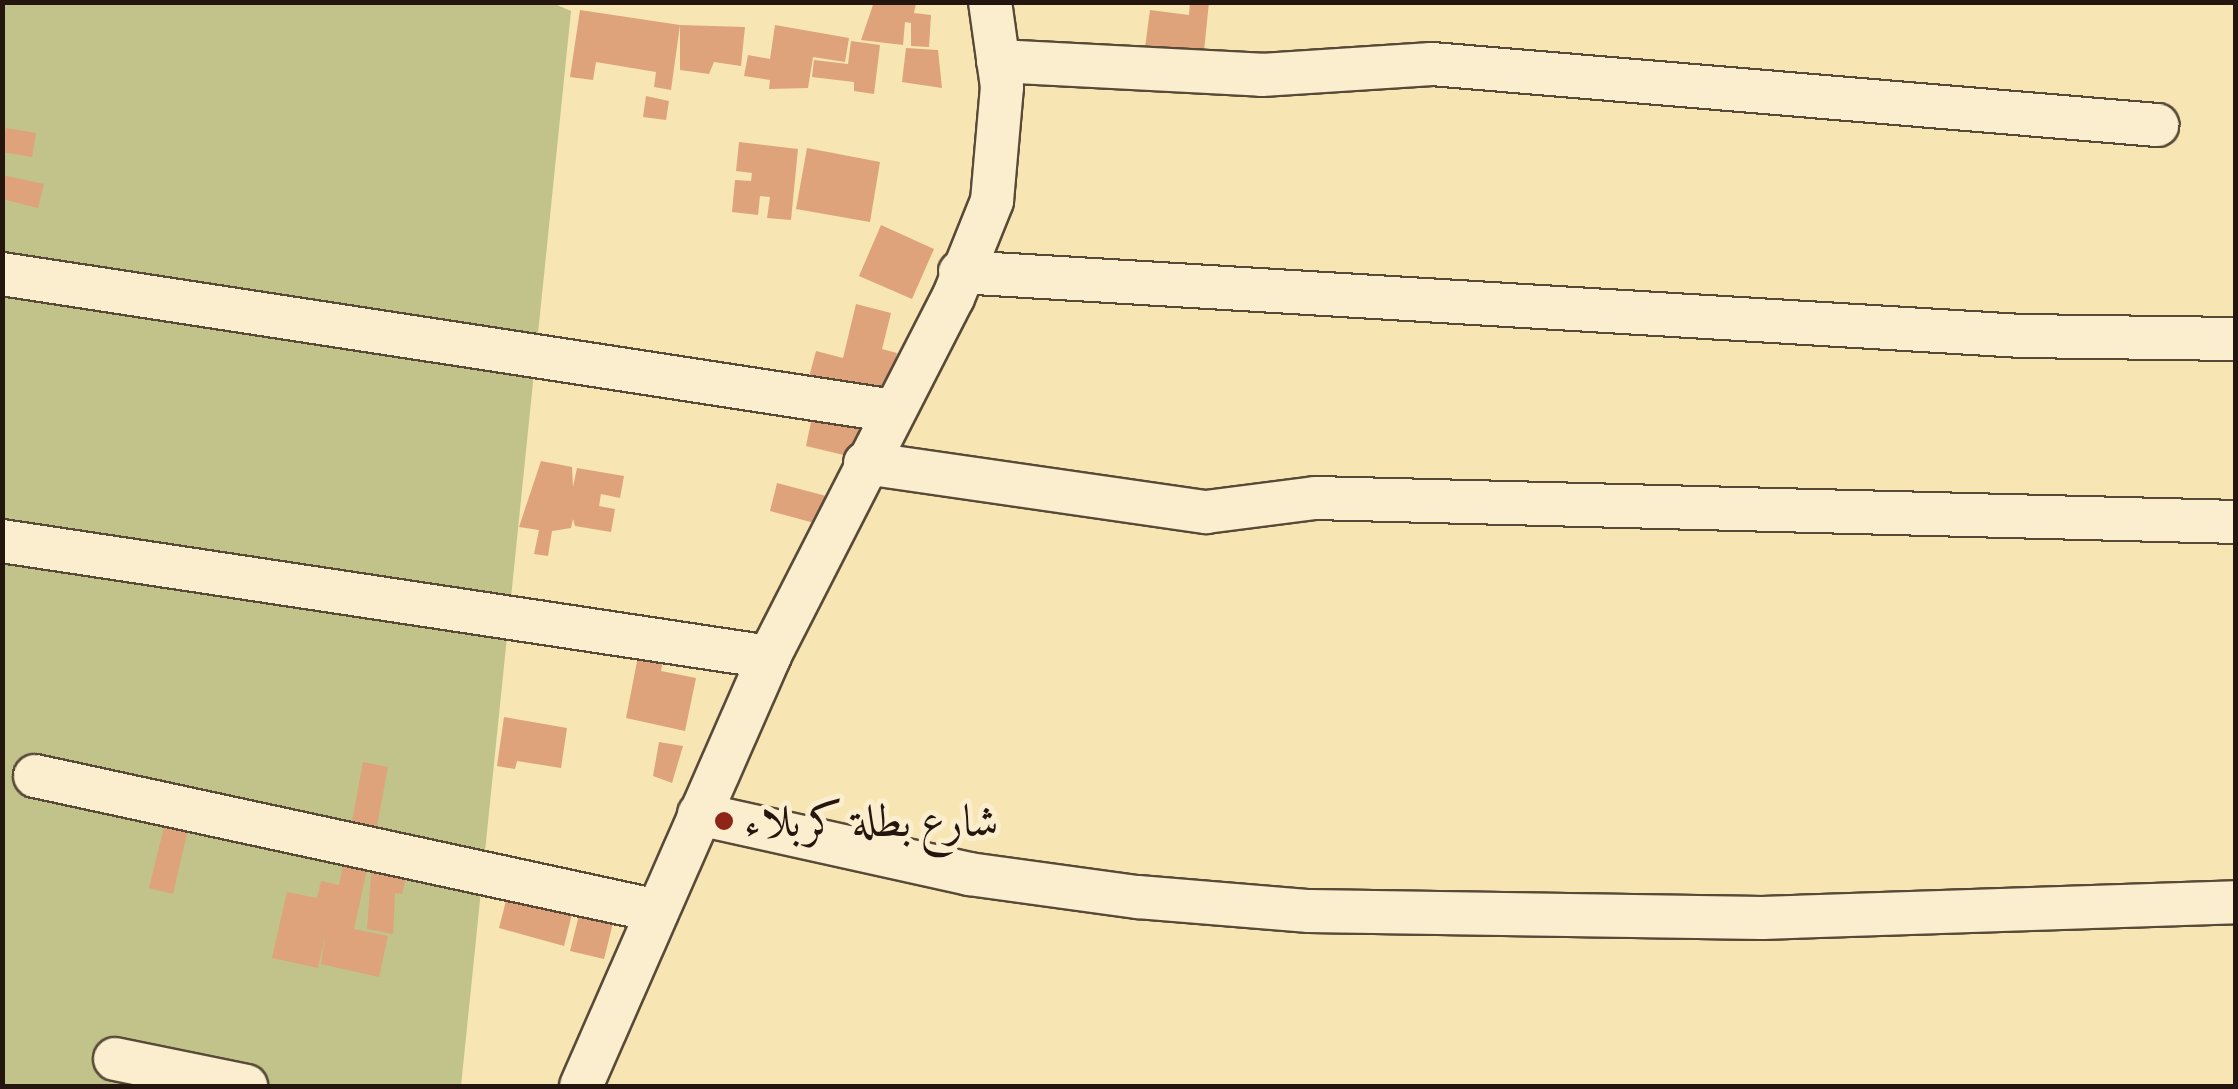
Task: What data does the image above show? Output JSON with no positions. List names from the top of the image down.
{
  "places": ["شارع بطلة كربلاء"]
}
